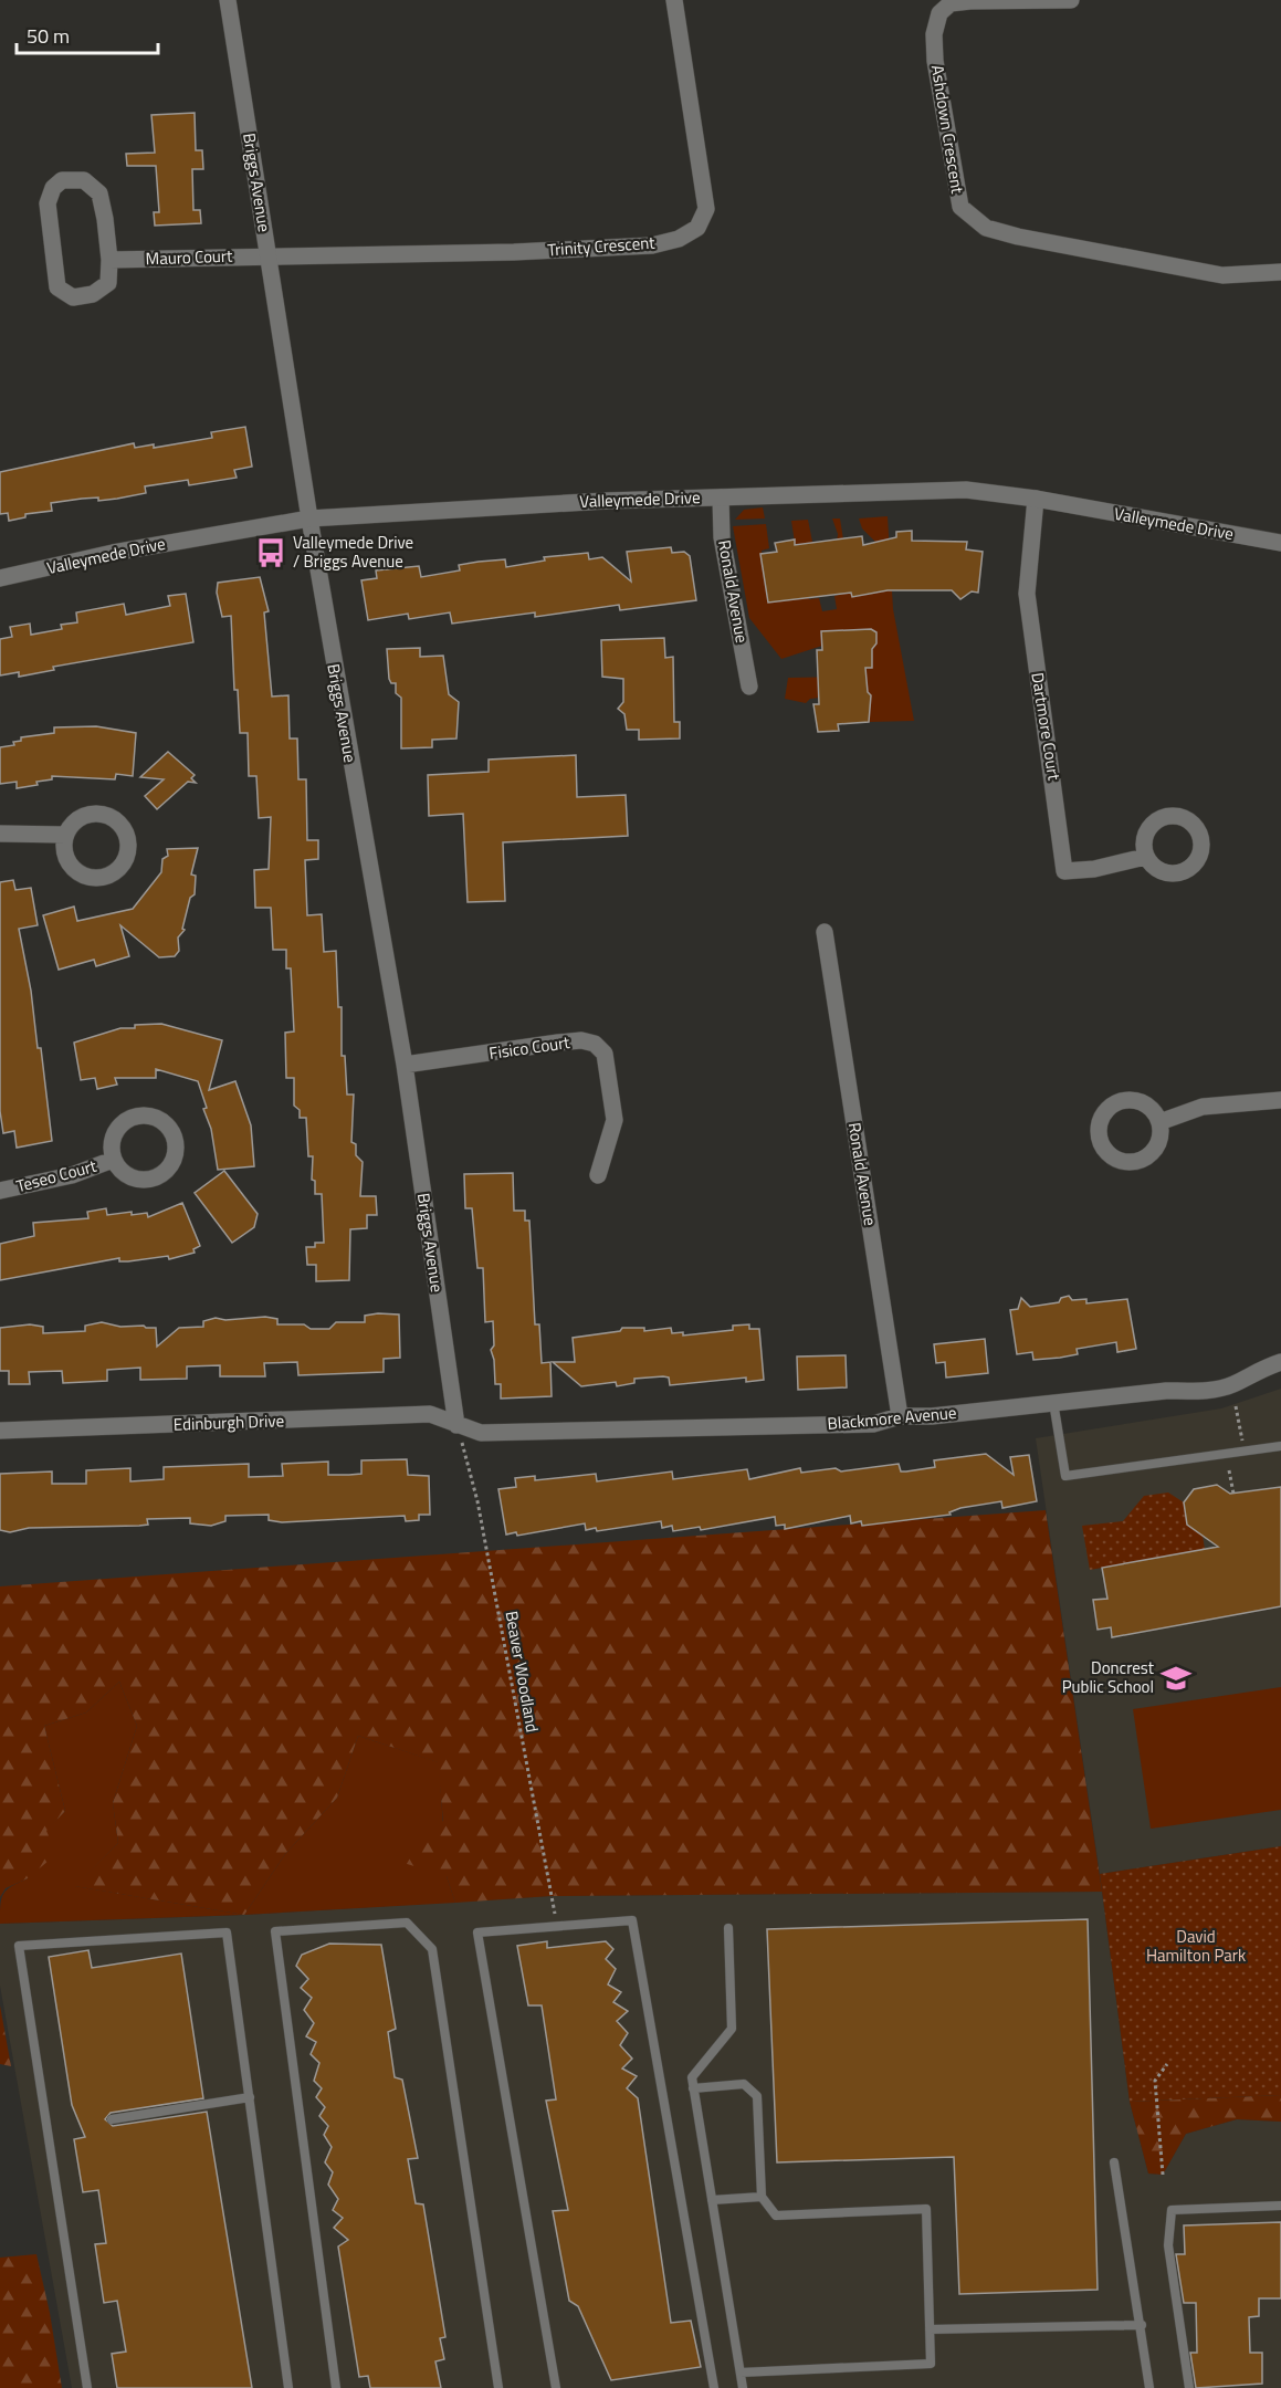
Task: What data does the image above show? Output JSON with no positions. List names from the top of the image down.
{
  "streets": {
    "street": [
      "Ashdown Crescent",
      "Briggs Avenue",
      "Trinity Crescent",
      "Mauro Court",
      "Valleymede Drive",
      "Ronald Avenue",
      "Dartmore Court",
      "Fisico Court",
      "Teseo Court",
      "Blackmore Avenue",
      "Edinburgh Drive"
    ],
    "path": ["Beaver Woodland"]
  },
  "crossings": [
    ["Briggs Avenue", "Trinity Crescent"],
    ["Briggs Avenue", "Mauro Court"],
    ["Briggs Avenue", "Valleymede Drive"],
    ["Briggs Avenue", "Fisico Court"],
    ["Briggs Avenue", "Blackmore Avenue"],
    ["Briggs Avenue", "Edinburgh Drive"],
    ["Briggs Avenue", "Beaver Woodland"],
    ["Trinity Crescent", "Mauro Court"],
    ["Valleymede Drive", "Ronald Avenue"],
    ["Valleymede Drive", "Dartmore Court"],
    ["Ronald Avenue", "Blackmore Avenue"],
    ["Blackmore Avenue", "Edinburgh Drive"],
    ["Blackmore Avenue", "Beaver Woodland"],
    ["Edinburgh Drive", "Beaver Woodland"]
  ],
  "parks": ["David Hamilton Park"],
  "places": {
    "bus stop": ["Valleymede Drive / Briggs Avenue"],
    "school or university": ["Doncrest Public School"]
  },
  "scale_bar": "50 m"
}
